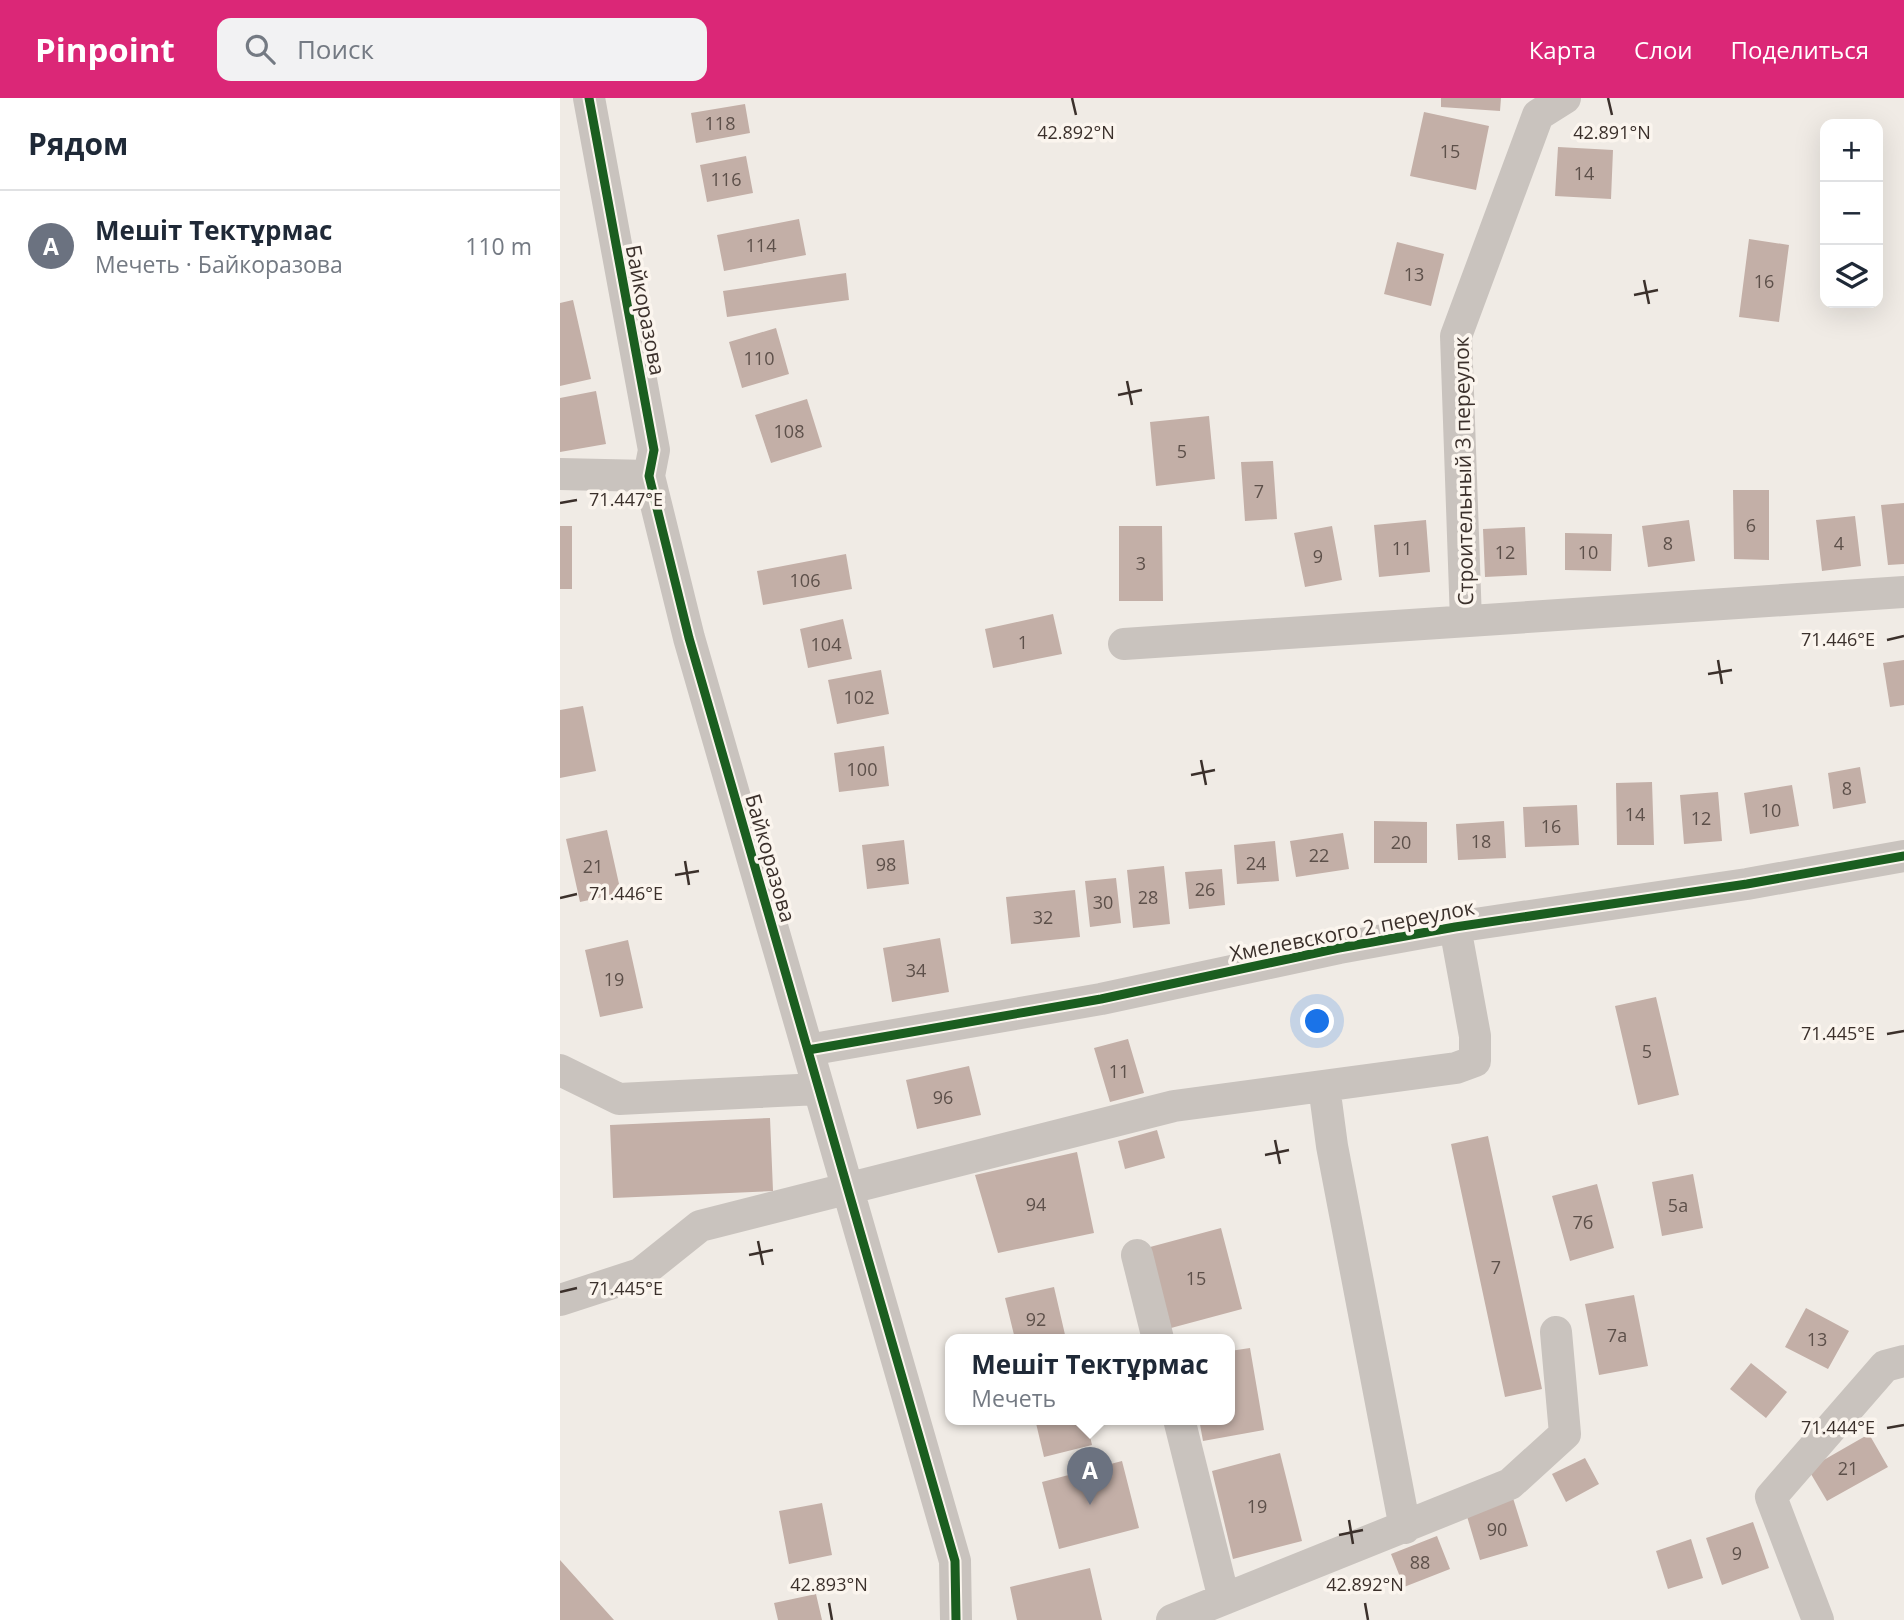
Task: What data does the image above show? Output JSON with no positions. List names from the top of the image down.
{
  "streets": {
    "street": ["Байкоразова", "Строительный 3 переулок", "Хмелевского 2 переулок"]
  },
  "crossings": [
    ["Байкоразова", "Хмелевского 2 переулок"]
  ],
  "house_numbers": [
    "118",
    "15",
    "14",
    "116",
    "114",
    "13",
    "16",
    "110",
    "108",
    "5",
    "7",
    "6",
    "8",
    "4",
    "11",
    "12",
    "10",
    "9",
    "3",
    "106",
    "1",
    "104",
    "102",
    "100",
    "8",
    "10",
    "14",
    "12",
    "16",
    "18",
    "20",
    "22",
    "24",
    "98",
    "21",
    "26",
    "28",
    "30",
    "32",
    "34",
    "19",
    "5",
    "11",
    "96",
    "94",
    "5а",
    "7б",
    "7",
    "15",
    "92",
    "7а",
    "13",
    "21",
    "19",
    "90",
    "9",
    "88"
  ],
  "page": {
    "header": "Pinpoint",
    "search": "Поиск",
    "nav": ["Карта", "Слои", "Поделиться"],
    "heading": "Рядом",
    "map_buttons": ["+", "−"],
    "list": [
      {
        "mark": "A",
        "name": "Мешіт Тектұрмас",
        "note": "Мечеть · Байкоразова",
        "value": "110 m"
      }
    ],
    "popup": ["Мешіт Тектұрмас", "Мечеть"],
    "pins": "A"
  },
  "coordinates": [
    "42.892°N",
    "42.891°N",
    "71.447°E",
    "71.446°E",
    "71.445°E",
    "71.444°E",
    "42.893°N"
  ]
}
